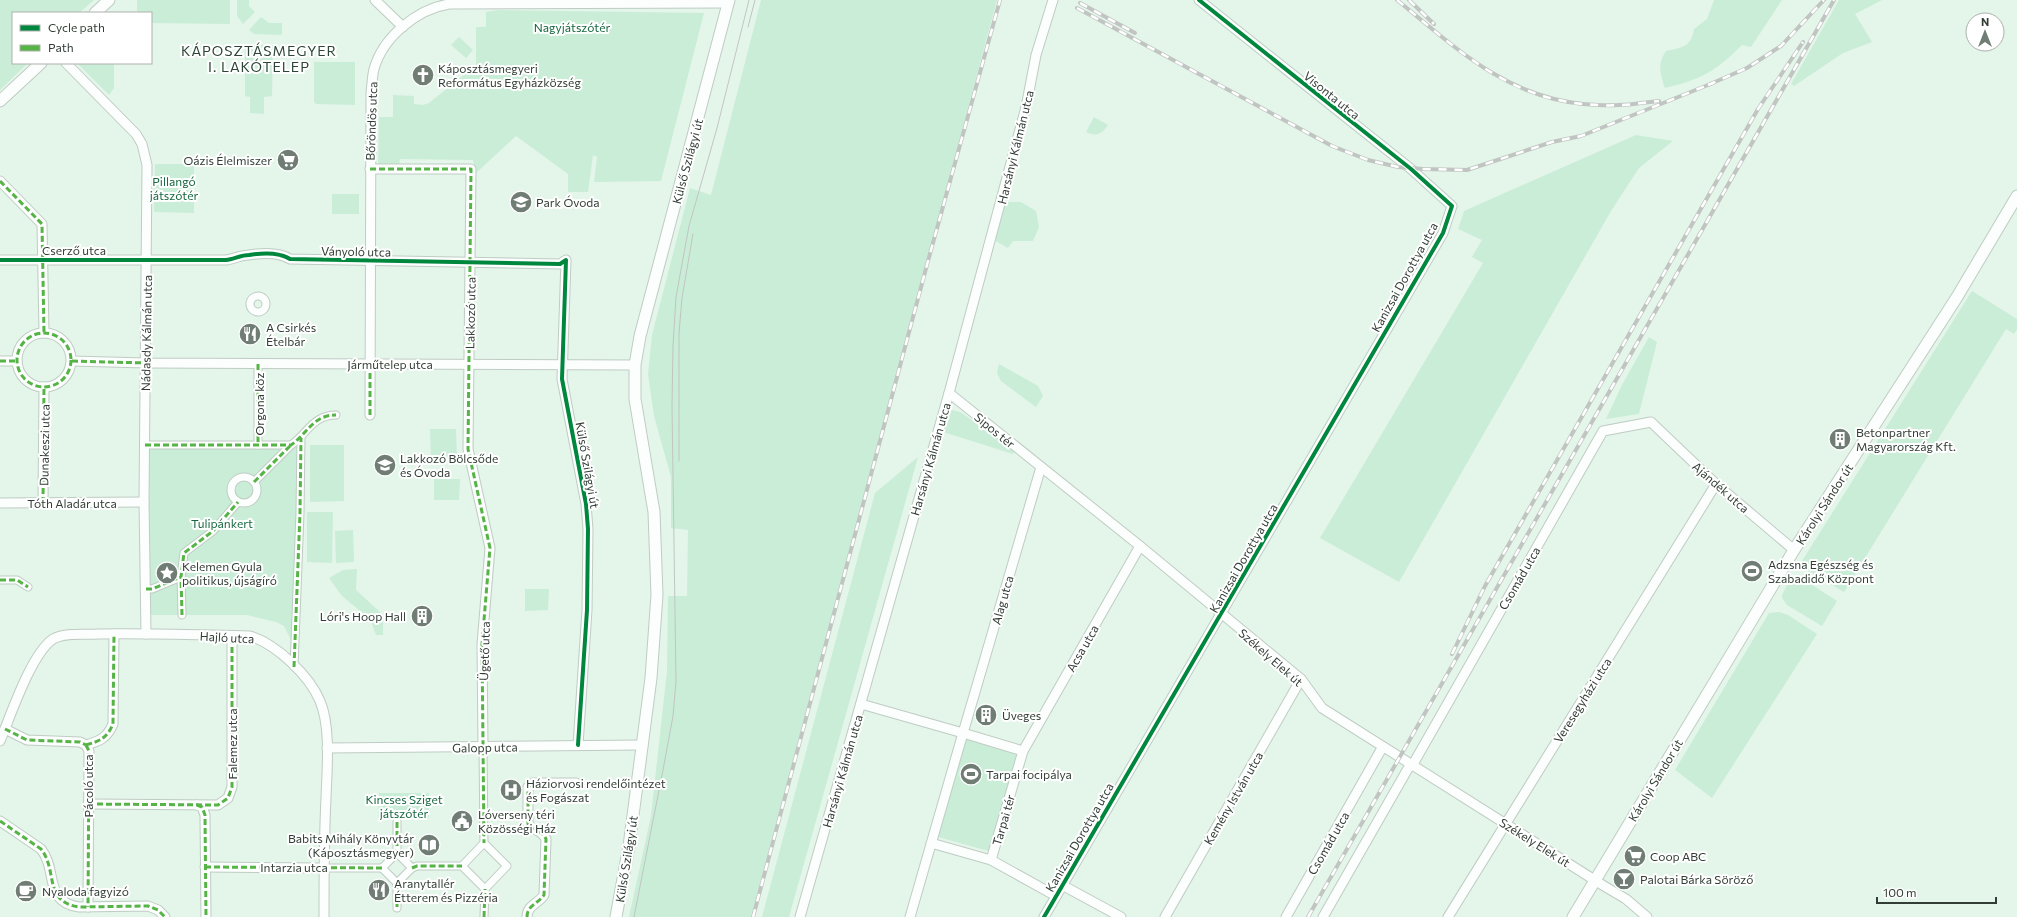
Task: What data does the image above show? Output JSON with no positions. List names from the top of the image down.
{
  "streets": {
    "street": [
      "Visonta utca",
      "Bőröndös utca",
      "Harsányi Kálmán utca",
      "Külső Szilágyi út",
      "Cserző utca",
      "Ványoló utca",
      "Kanizsai Dorottya utca",
      "Lakkozó utca",
      "Nádasdy Kálmán utca",
      "Járműtelep utca",
      "Orgona köz",
      "Sipos tér",
      "Dunakeszi utca",
      "Ajándék utca",
      "Tóth Aladár utca",
      "Károlyi Sándor út",
      "Csomád utca",
      "Alag utca",
      "Hajló utca",
      "Acsa utca",
      "Ügető utca",
      "Székely Elek út",
      "Veresegyházi utca",
      "Falemez utca",
      "Galopp utca",
      "Pácoló utca",
      "Kemény István utca",
      "Tarpai tér",
      "Intarzia utca"
    ]
  },
  "crossings": [
    ["Visonta utca", "Kanizsai Dorottya utca"],
    ["Bőröndös utca", "Külső Szilágyi út"],
    ["Bőröndös utca", "Ványoló utca"],
    ["Bőröndös utca", "Lakkozó utca"],
    ["Bőröndös utca", "Járműtelep utca"],
    ["Harsányi Kálmán utca", "Sipos tér"],
    ["Külső Szilágyi út", "Ványoló utca"],
    ["Külső Szilágyi út", "Járműtelep utca"],
    ["Külső Szilágyi út", "Galopp utca"],
    ["Cserző utca", "Ványoló utca"],
    ["Cserző utca", "Nádasdy Kálmán utca"],
    ["Ványoló utca", "Lakkozó utca"],
    ["Ványoló utca", "Nádasdy Kálmán utca"],
    ["Kanizsai Dorottya utca", "Székely Elek út"],
    ["Lakkozó utca", "Járműtelep utca"],
    ["Lakkozó utca", "Ügető utca"],
    ["Nádasdy Kálmán utca", "Járműtelep utca"],
    ["Nádasdy Kálmán utca", "Tóth Aladár utca"],
    ["Nádasdy Kálmán utca", "Hajló utca"],
    ["Járműtelep utca", "Orgona köz"],
    ["Járműtelep utca", "Dunakeszi utca"],
    ["Sipos tér", "Alag utca"],
    ["Sipos tér", "Székely Elek út"],
    ["Dunakeszi utca", "Tóth Aladár utca"],
    ["Ajándék utca", "Károlyi Sándor út"],
    ["Ajándék utca", "Csomád utca"],
    ["Ajándék utca", "Veresegyházi utca"],
    ["Károlyi Sándor út", "Székely Elek út"],
    ["Csomád utca", "Székely Elek út"],
    ["Alag utca", "Székely Elek út"],
    ["Hajló utca", "Falemez utca"],
    ["Hajló utca", "Galopp utca"],
    ["Hajló utca", "Pácoló utca"],
    ["Hajló utca", "Intarzia utca"],
    ["Acsa utca", "Székely Elek út"],
    ["Acsa utca", "Tarpai tér"],
    ["Ügető utca", "Galopp utca"],
    ["Székely Elek út", "Veresegyházi utca"],
    ["Székely Elek út", "Kemény István utca"]
  ],
  "districts": ["KÁPOSZTÁSMEGYER I. LAKÓTELEP"],
  "parks": [
    "Nagyjátszótér",
    "Pillangó játszótér",
    "Tulipánkert",
    "Kincses Sziget játszótér"
  ],
  "places": {
    "church": ["Káposztásmegyeri Református Egyházközség"],
    "supermarket": ["Oázis Élelmiszer", "Coop ABC"],
    "school or university": ["Park Óvoda", "Lakkozó Bölcsőde és Óvoda"],
    "restaurant": ["A Csirkés Ételbár", "Aranytallér Étterem és Pizzéria"],
    "building": ["Betonpartner Magyarország Kft.", "Lóri's Hoop Hall", "Üveges"],
    "sports": ["Adzsna Egészség és Szabadidő Központ", "Tarpai focipálya"],
    "place": ["Kelemen Gyula politikus, újságíró"],
    "hospital": ["Háziorvosi rendelőintézet és Fogászat"],
    "public building": ["Lóverseny téri Közösségi Ház"],
    "library": ["Babits Mihály Könyvtár (Káposztásmegyer)"],
    "bar": ["Palotai Bárka Söröző"],
    "cafe": ["Nyaloda fagyizó"]
  },
  "legend": ["Cycle path", "Path"],
  "scale_bar": "100 m",
  "north": "top"
}
